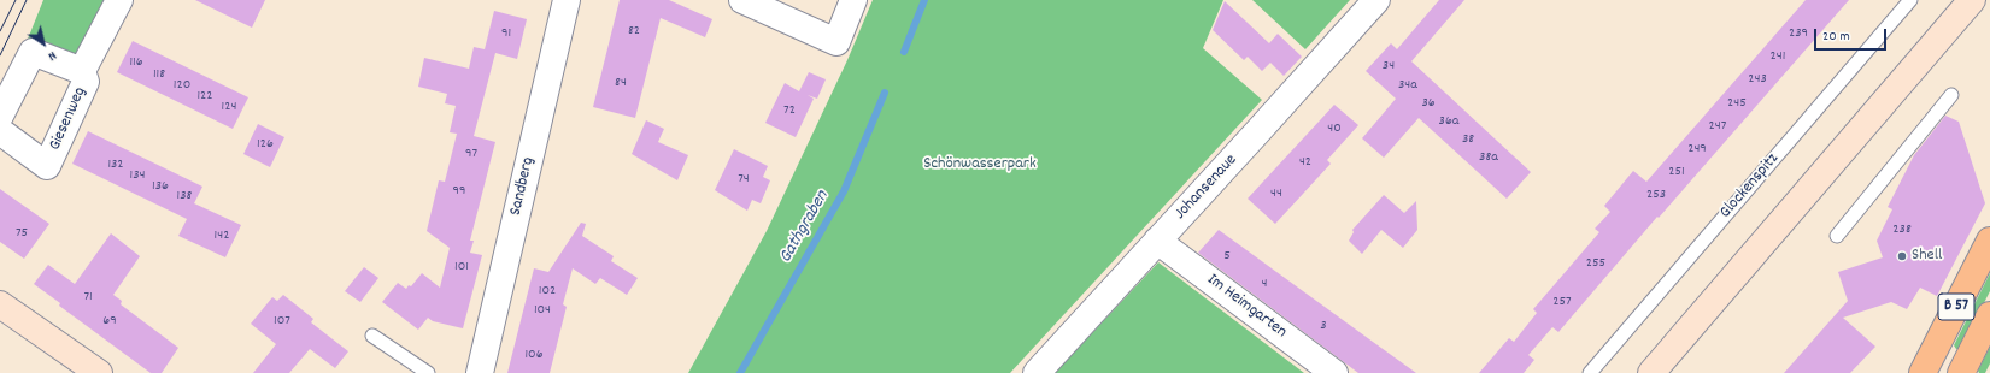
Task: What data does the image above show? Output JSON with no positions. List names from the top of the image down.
{
  "streets": {
    "main road": ["B 57"],
    "street": [
      "Giesenweg",
      "Sandberg",
      "Johansenaue",
      "Im Heimgarten"
    ],
    "lane": ["Glockenspitz"]
  },
  "crossings": [
    ["Johansenaue", "Im Heimgarten"]
  ],
  "water": ["Gathgraben"],
  "parks": ["Schönwasserpark"],
  "places": ["Shell"],
  "house_numbers": [
    "82",
    "91",
    "239",
    "241",
    "116",
    "34",
    "118",
    "243",
    "84",
    "120",
    "34a",
    "122",
    "36",
    "245",
    "124",
    "72",
    "36a",
    "247",
    "40",
    "38",
    "126",
    "249",
    "97",
    "38a",
    "42",
    "132",
    "251",
    "134",
    "74",
    "136",
    "99",
    "44",
    "253",
    "138",
    "238",
    "75",
    "142",
    "5",
    "255",
    "101",
    "4",
    "102",
    "71",
    "257",
    "104",
    "69",
    "107",
    "3",
    "106"
  ],
  "scale_bar": "20 m",
  "north": "bottom right"
}
